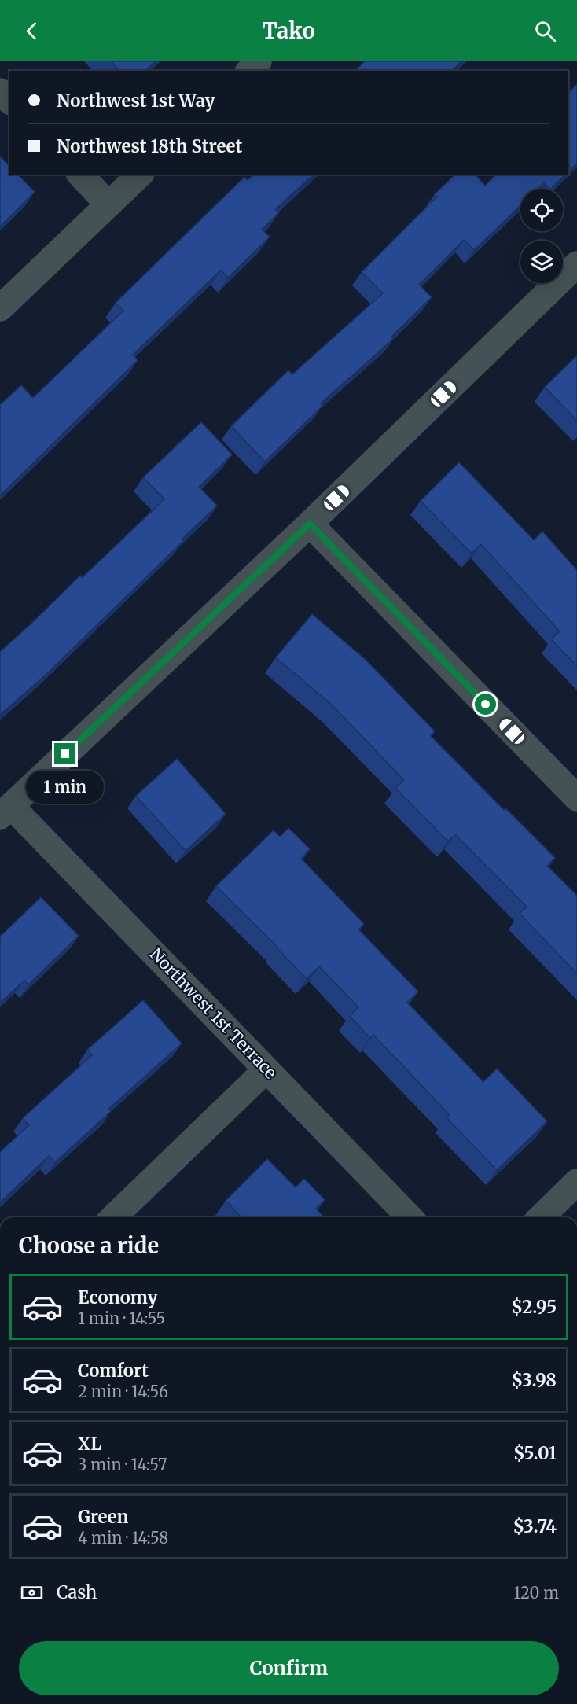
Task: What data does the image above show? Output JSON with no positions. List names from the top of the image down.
{
  "streets": {
    "street": ["Northwest 1st Terrace"]
  },
  "page": {
    "header": "Tako",
    "banner": ["Northwest 1st Way", "Northwest 18th Street"],
    "bubble": "1 min",
    "heading": "Choose a ride",
    "list": [
      {
        "name": "Economy",
        "note": "1 min · 14:55",
        "value": "$2.95"
      },
      {
        "name": "Comfort",
        "note": "2 min · 14:56",
        "value": "$3.98"
      },
      {
        "name": "XL",
        "note": "3 min · 14:57",
        "value": "$5.01"
      },
      {
        "name": "Green",
        "note": "4 min · 14:58",
        "value": "$3.74"
      }
    ],
    "pay": ["Cash", "120 m"],
    "buttons": "Confirm"
  }
}
